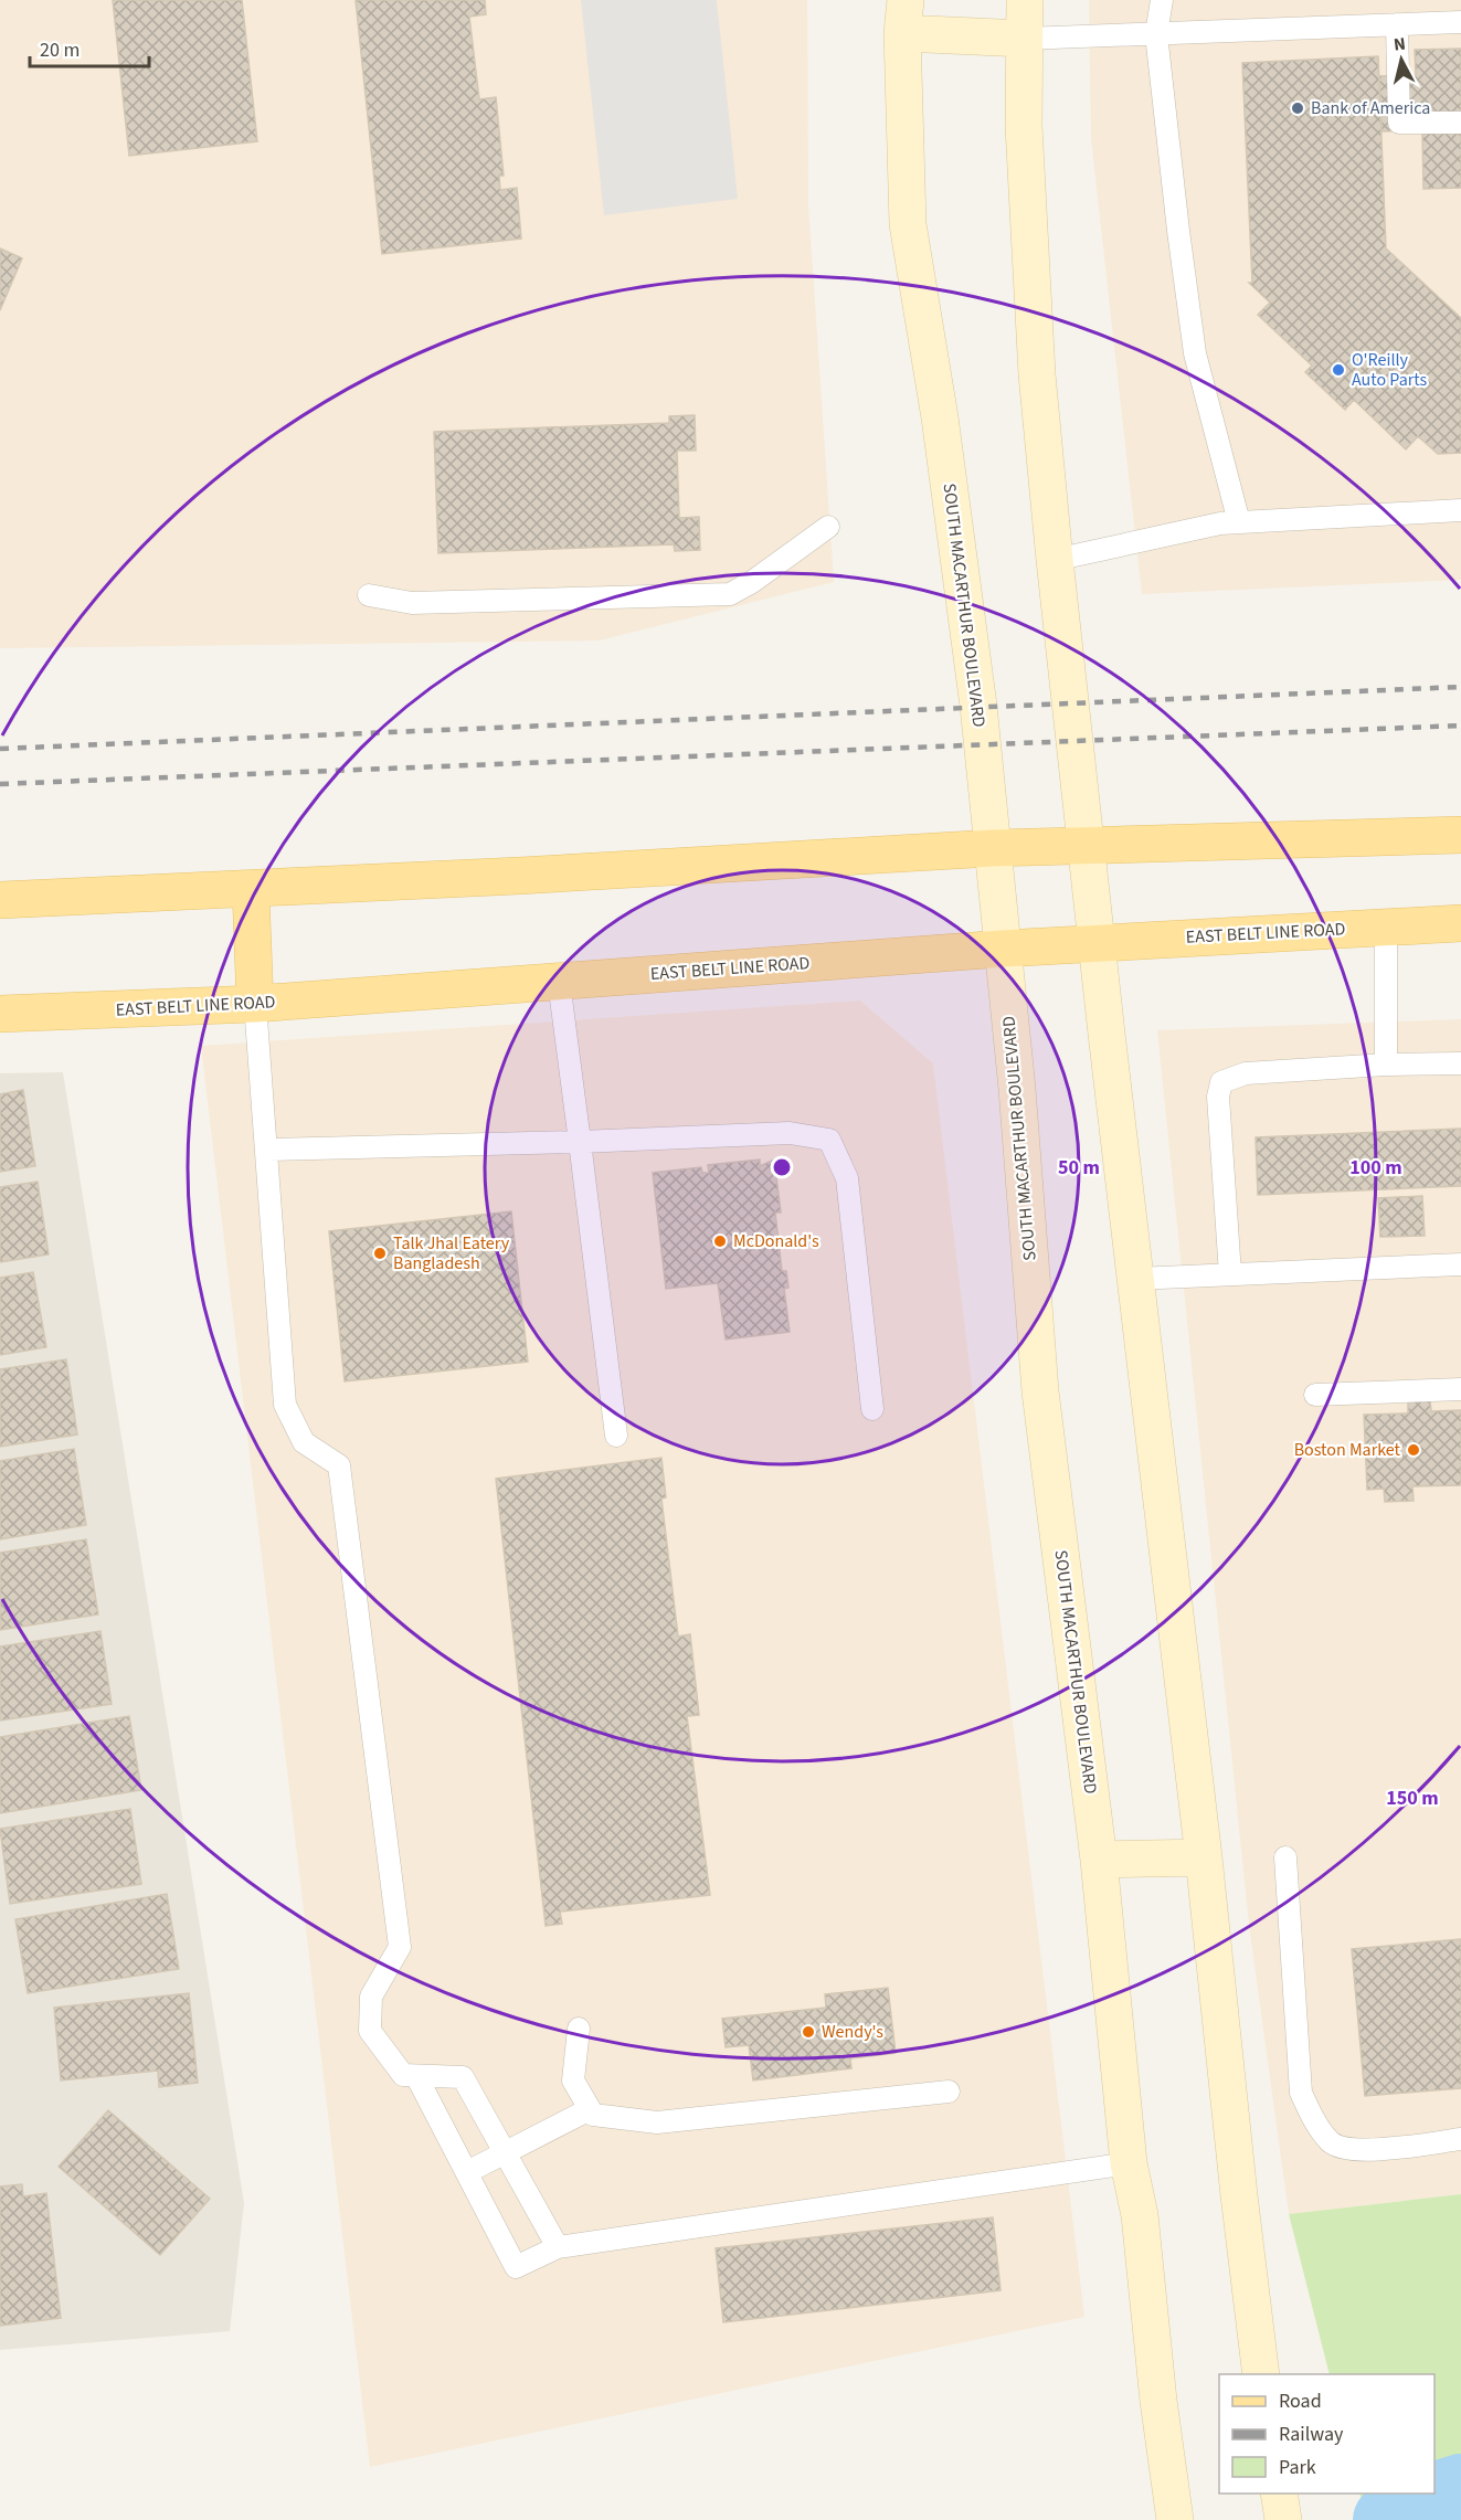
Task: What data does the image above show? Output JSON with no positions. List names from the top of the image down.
{
  "streets": {
    "main road": ["SOUTH MACARTHUR BOULEVARD", "EAST BELT LINE ROAD"]
  },
  "crossings": [
    ["SOUTH MACARTHUR BOULEVARD", "EAST BELT LINE ROAD"]
  ],
  "places": [
    "Bank of America",
    "O'Reilly Auto Parts",
    "McDonald's",
    "Talk Jhal Eatery Bangladesh",
    "Boston Market",
    "Wendy's"
  ],
  "legend": ["Road", "Railway", "Park"],
  "scale_bar": "20 m",
  "north": "top",
  "rings": ["50 m", "100 m", "150 m"]
}
